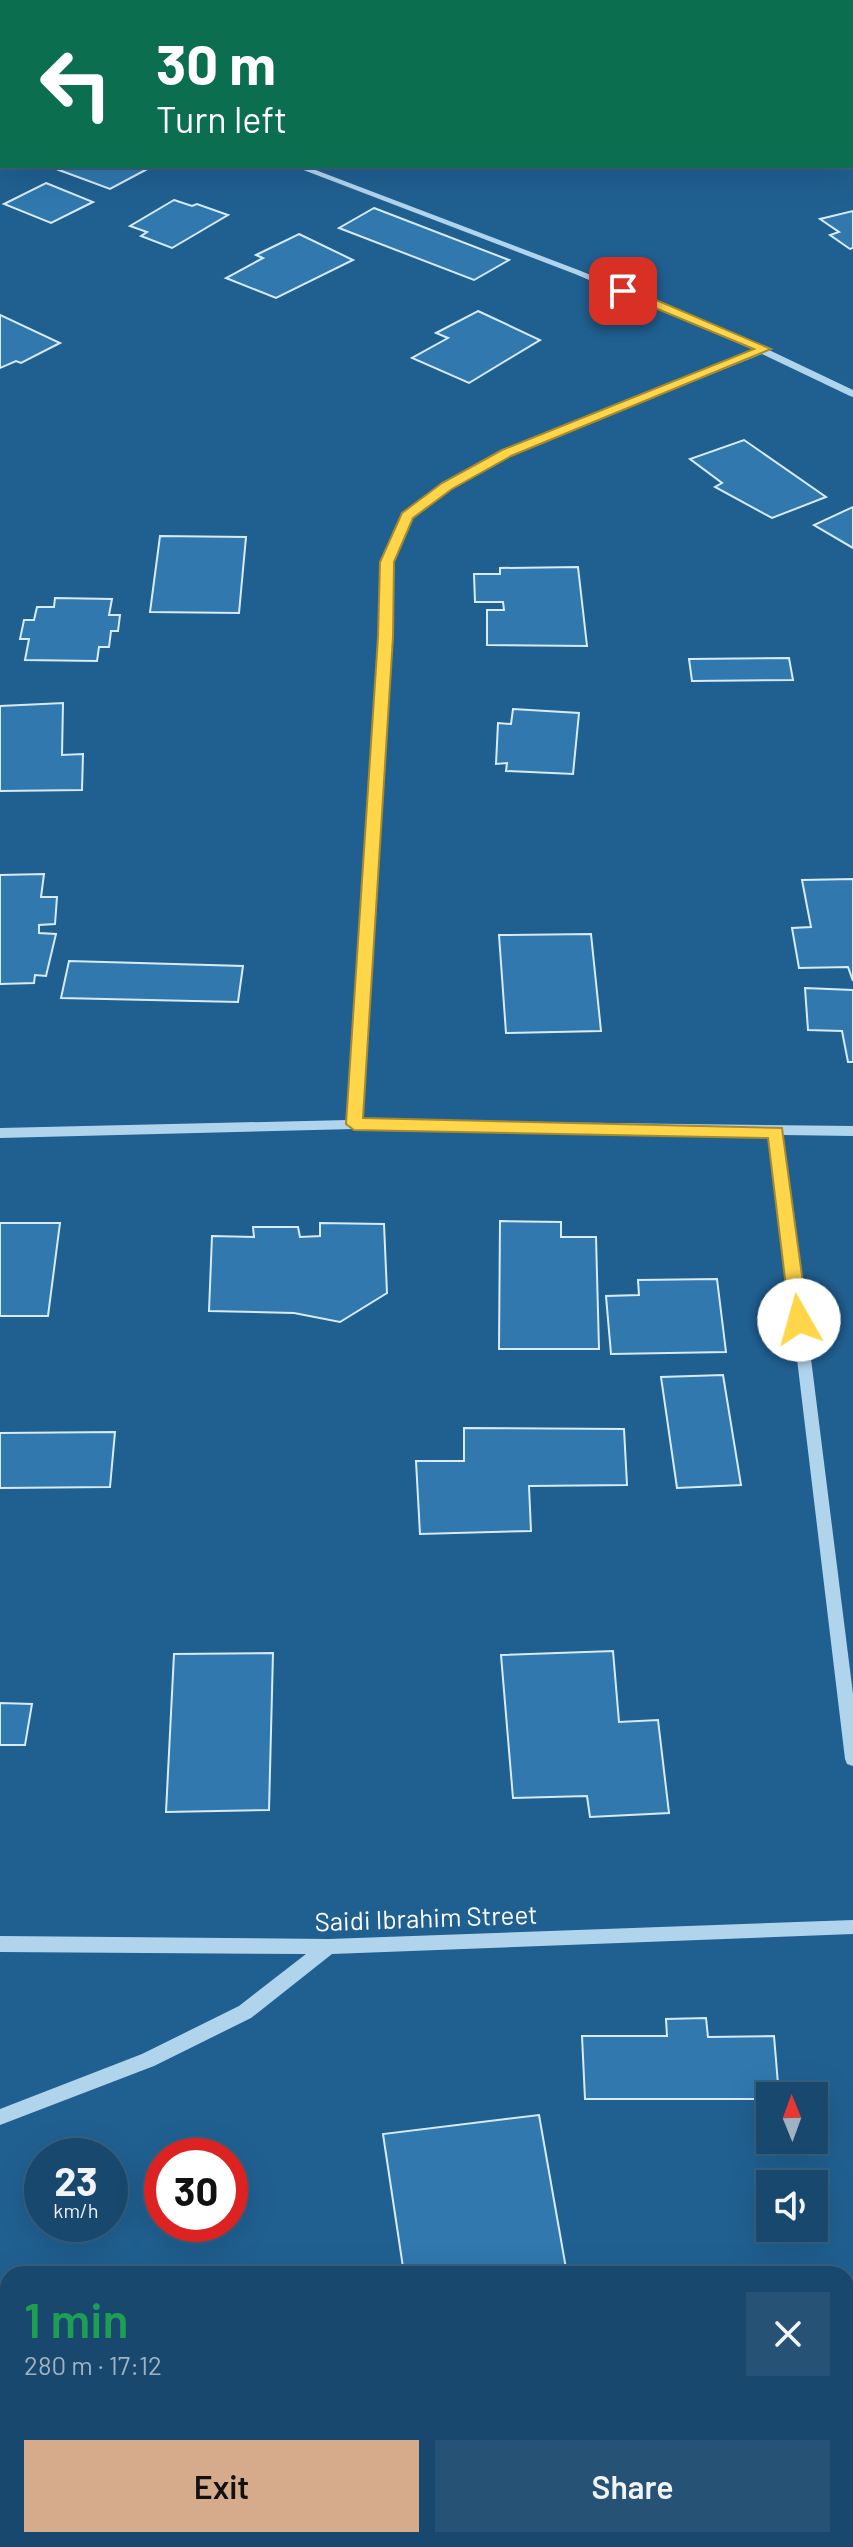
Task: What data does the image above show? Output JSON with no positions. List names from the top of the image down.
{
  "streets": {
    "street": ["Saidi Ibrahim Street"]
  },
  "north": "top",
  "page": {
    "turn": ["30 m", "Turn left"],
    "speed": "23 km/h",
    "limit": "30",
    "heading": ["1 min", "280 m · 17:12"],
    "buttons": ["Exit", "Share"]
  }
}
